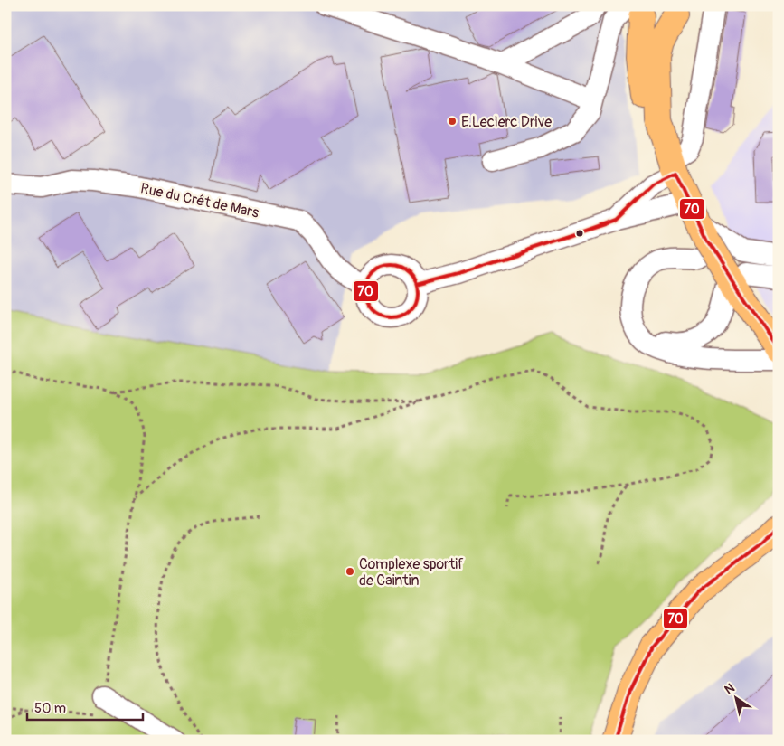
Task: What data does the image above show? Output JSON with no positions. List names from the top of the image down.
{
  "streets": {
    "street": ["Rue du Crêt de Mars"]
  },
  "places": ["E.Leclerc Drive", "Complexe sportif de Caintin"],
  "lines": ["transit line 70"],
  "scale_bar": "50 m",
  "north": "top left"
}
